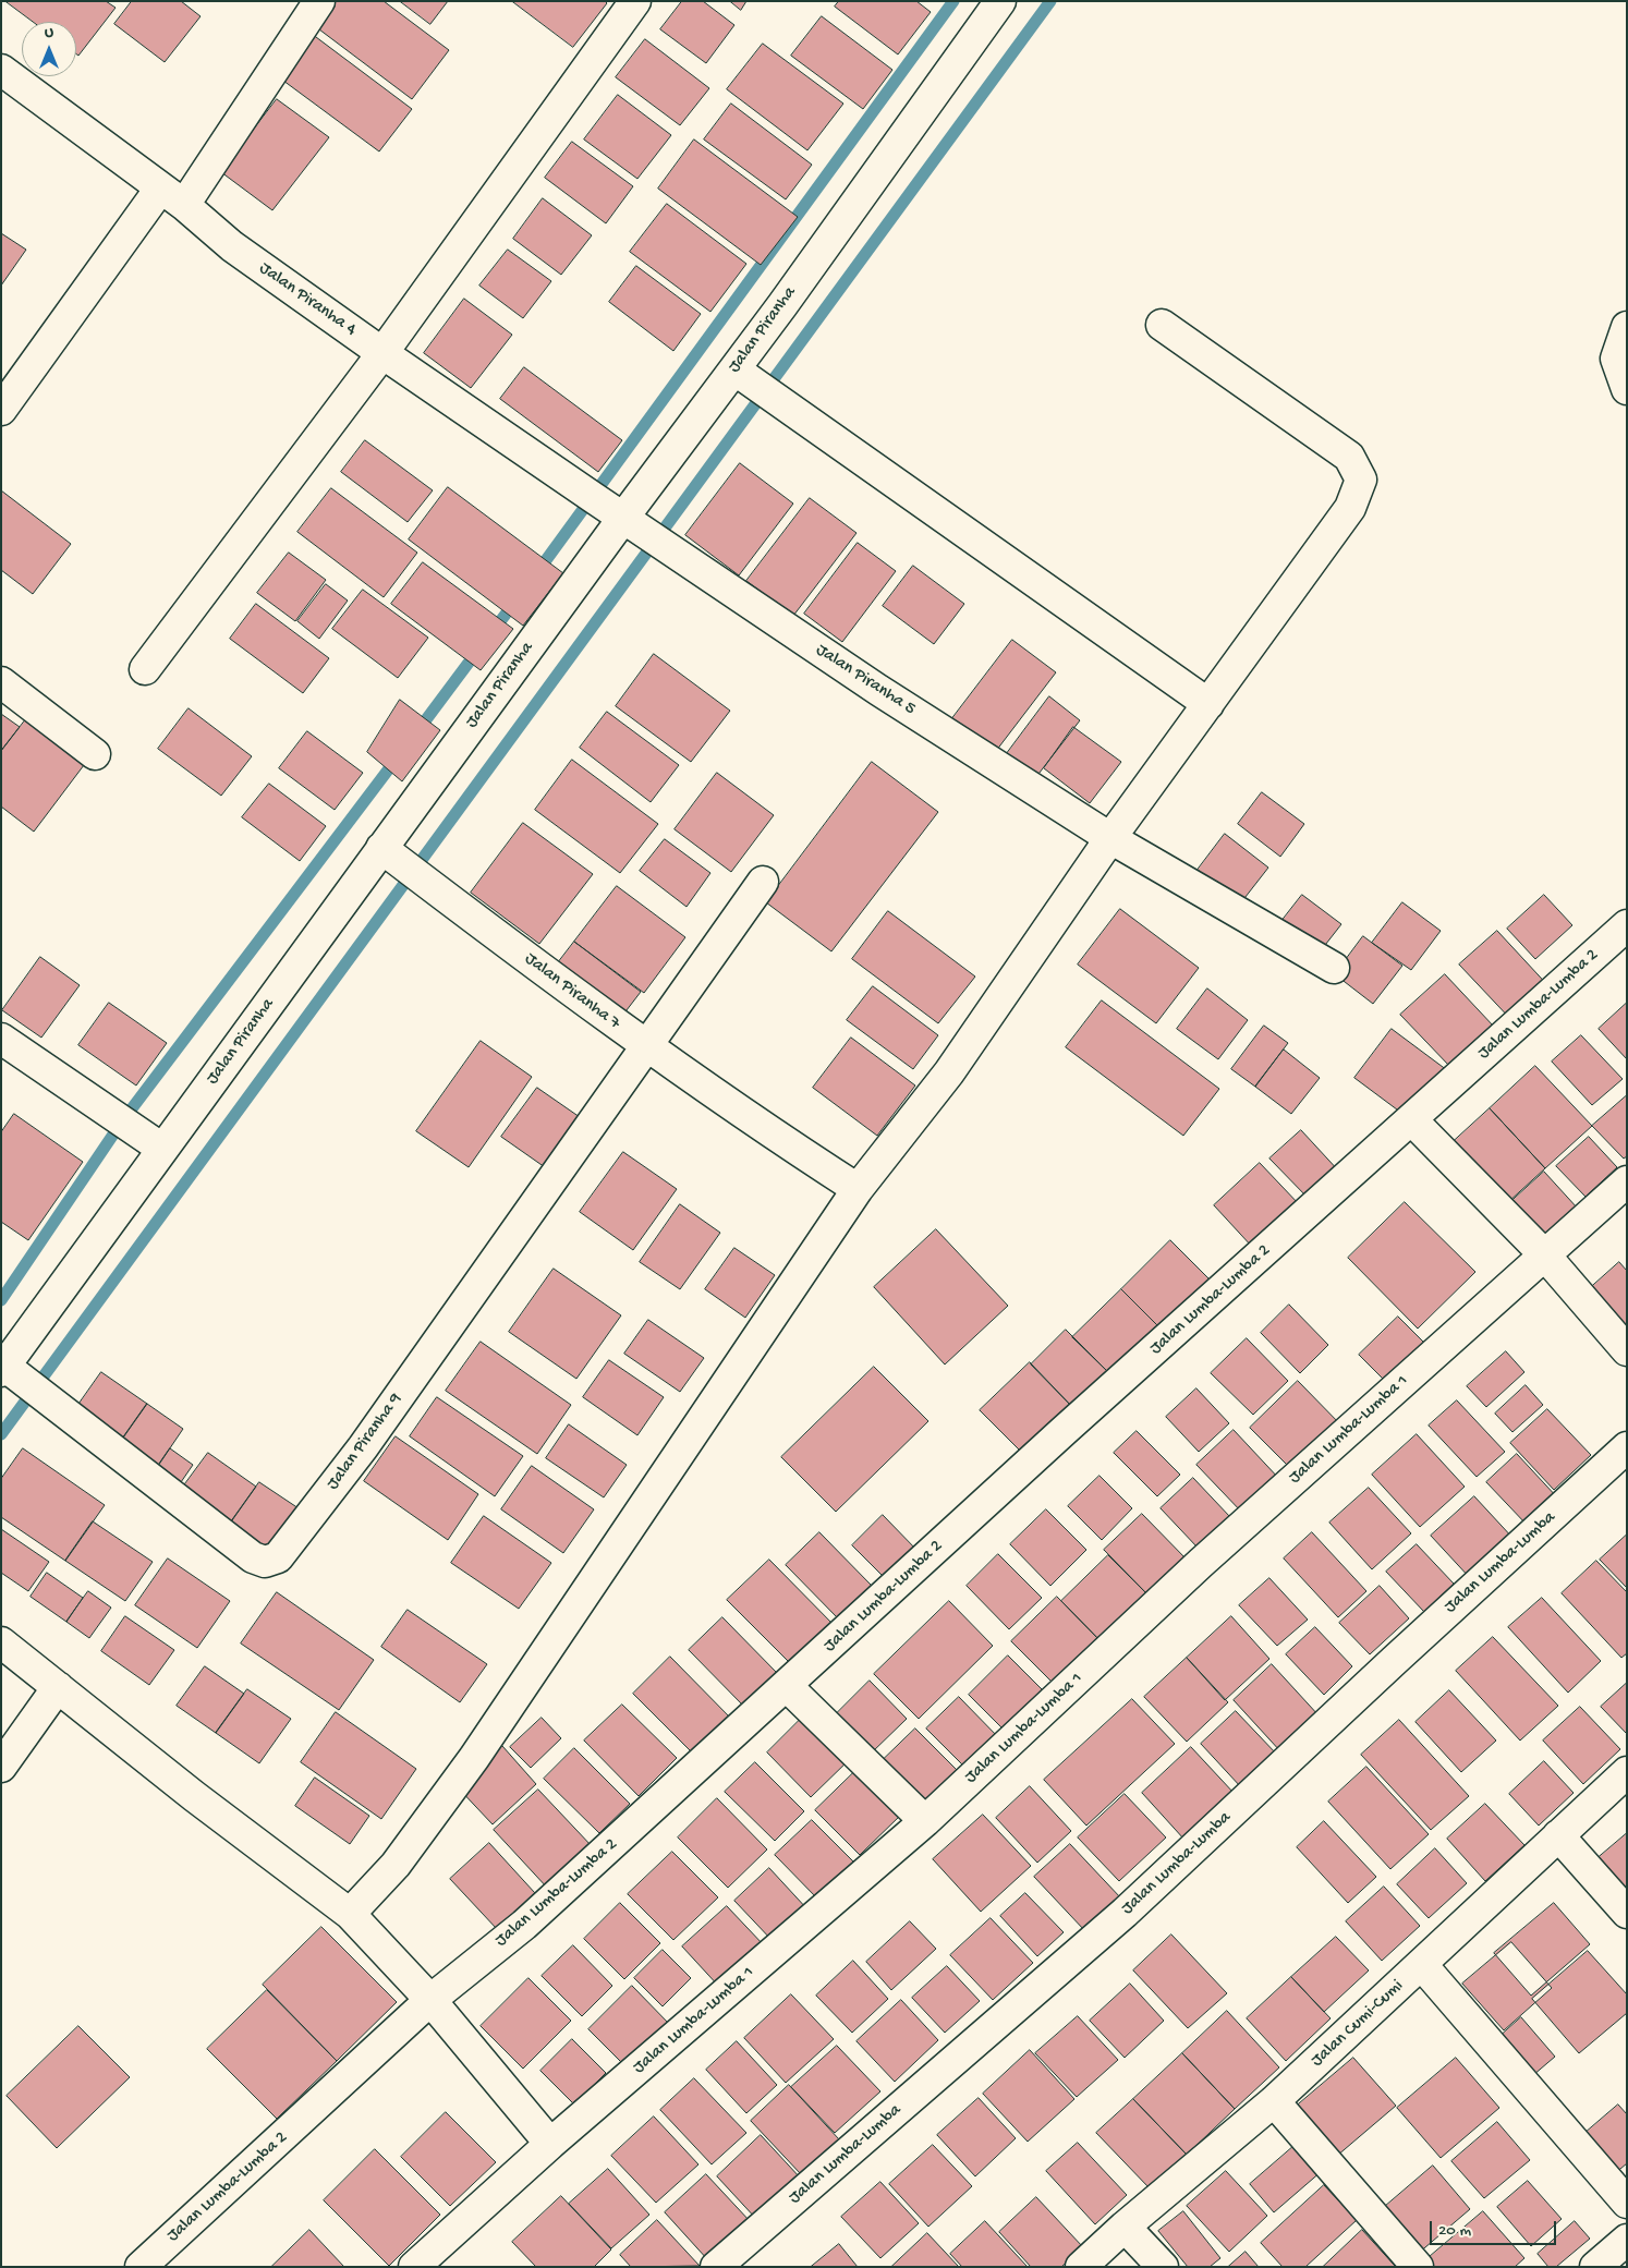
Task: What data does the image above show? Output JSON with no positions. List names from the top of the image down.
{
  "streets": {
    "street": [
      "Jalan Piranha 4",
      "Jalan Piranha",
      "Jalan Piranha 5",
      "Jalan Piranha 7",
      "Jalan Lumba-Lumba 2",
      "Jalan Lumba-Lumba 1",
      "Jalan Piranha 9",
      "Jalan Lumba-Lumba",
      "Jalan Cumi-Cumi"
    ]
  },
  "crossings": [
    ["Jalan Piranha 4", "Jalan Piranha"],
    ["Jalan Piranha 4", "Jalan Piranha 5"],
    ["Jalan Piranha", "Jalan Piranha 5"],
    ["Jalan Piranha", "Jalan Piranha 7"],
    ["Jalan Piranha", "Jalan Piranha 9"],
    ["Jalan Piranha 7", "Jalan Piranha 9"]
  ],
  "scale_bar": "20 m",
  "north": "top"
}
